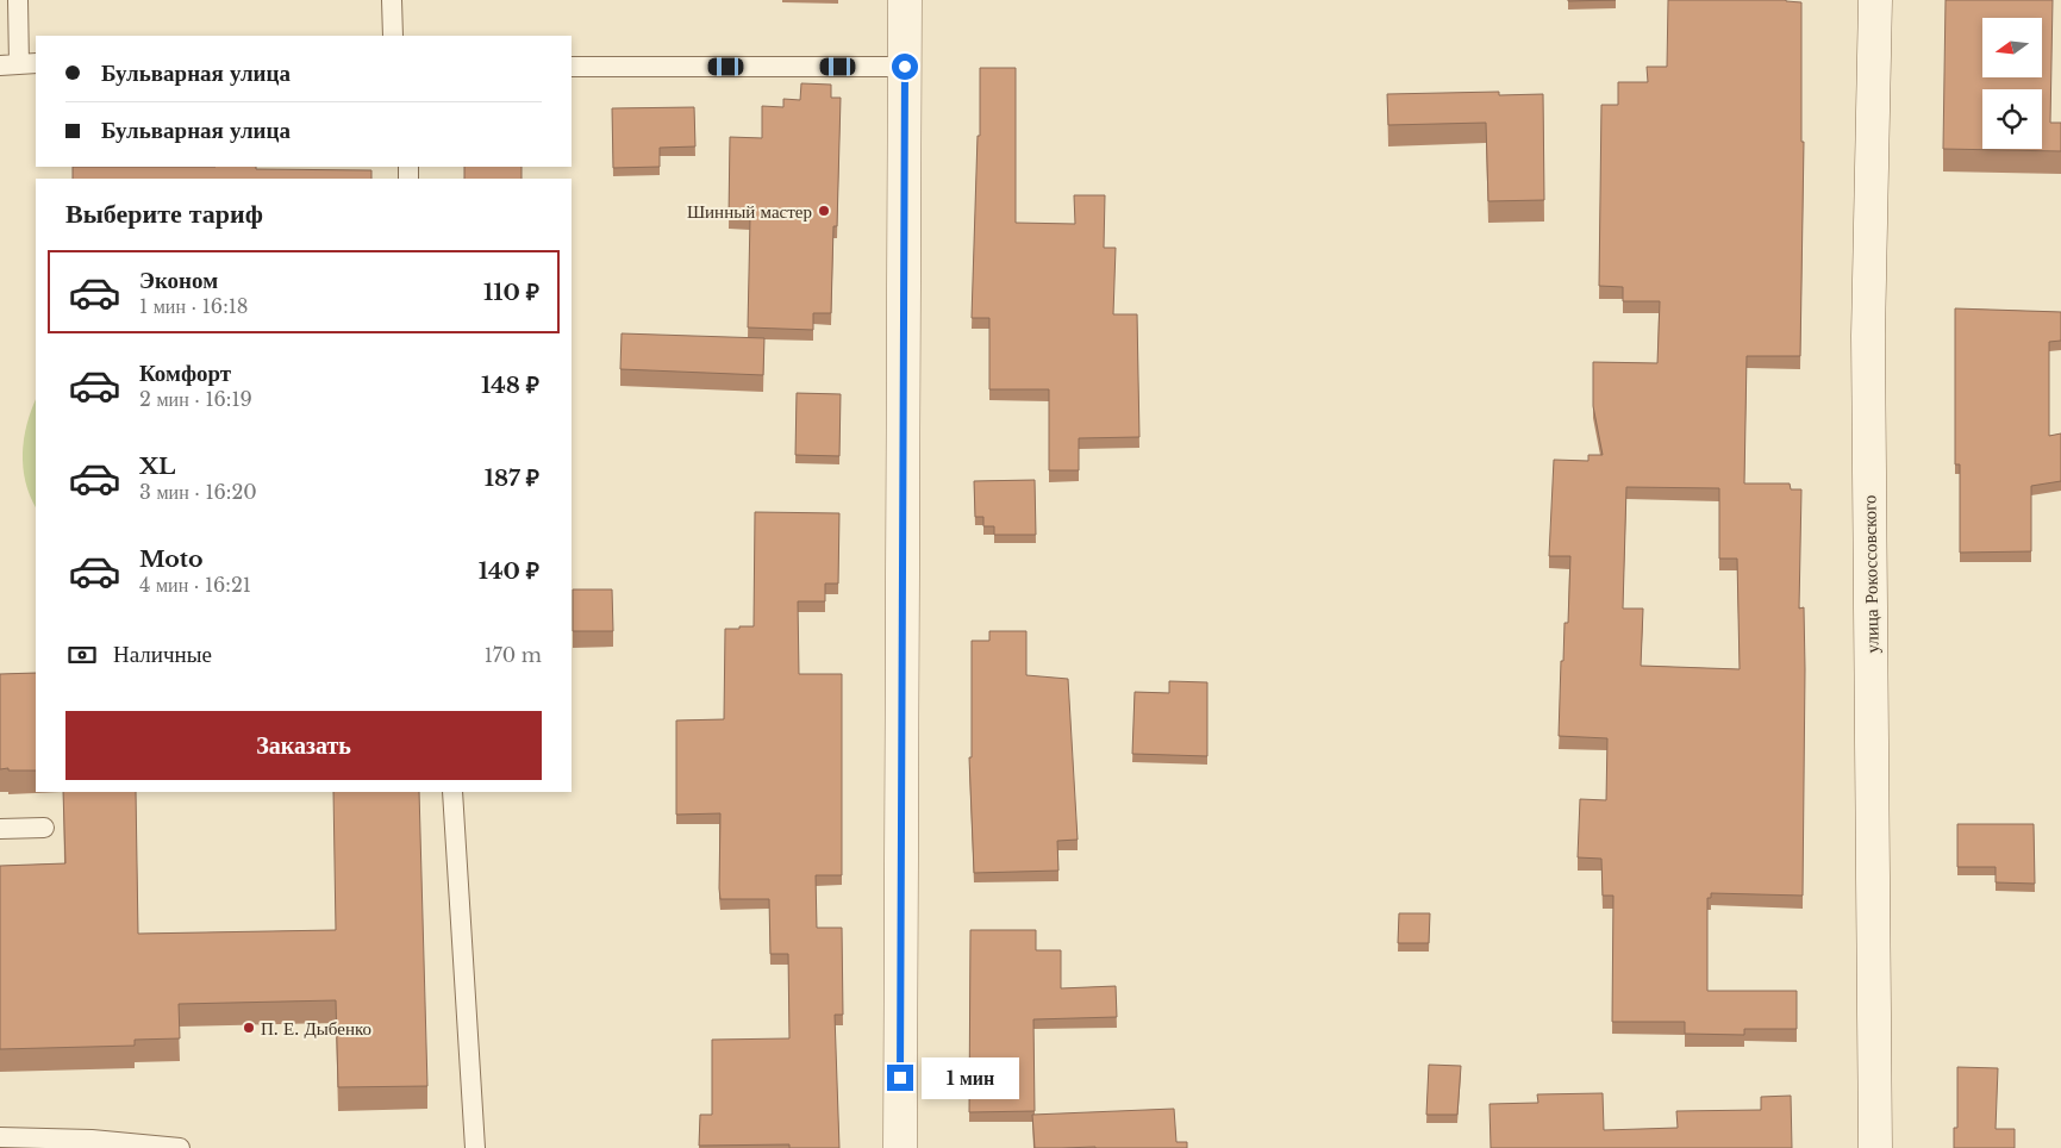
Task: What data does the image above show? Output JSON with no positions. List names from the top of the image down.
{
  "streets": {
    "street": ["улица Рокоссовского"]
  },
  "places": ["Шинный мастер", "П. Е. Дыбенко"],
  "north": "left",
  "page": {
    "banner": ["Бульварная улица", "Бульварная улица"],
    "heading": "Выберите тариф",
    "list": [
      {
        "name": "Эконом",
        "note": "1 мин · 16:18",
        "value": "110 ₽"
      },
      {
        "name": "Комфорт",
        "note": "2 мин · 16:19",
        "value": "148 ₽"
      },
      {
        "name": "XL",
        "note": "3 мин · 16:20",
        "value": "187 ₽"
      },
      {
        "name": "Moto",
        "note": "4 мин · 16:21",
        "value": "140 ₽"
      }
    ],
    "pay": ["Наличные", "170 m"],
    "buttons": "Заказать",
    "bubble": "1 мин"
  }
}
